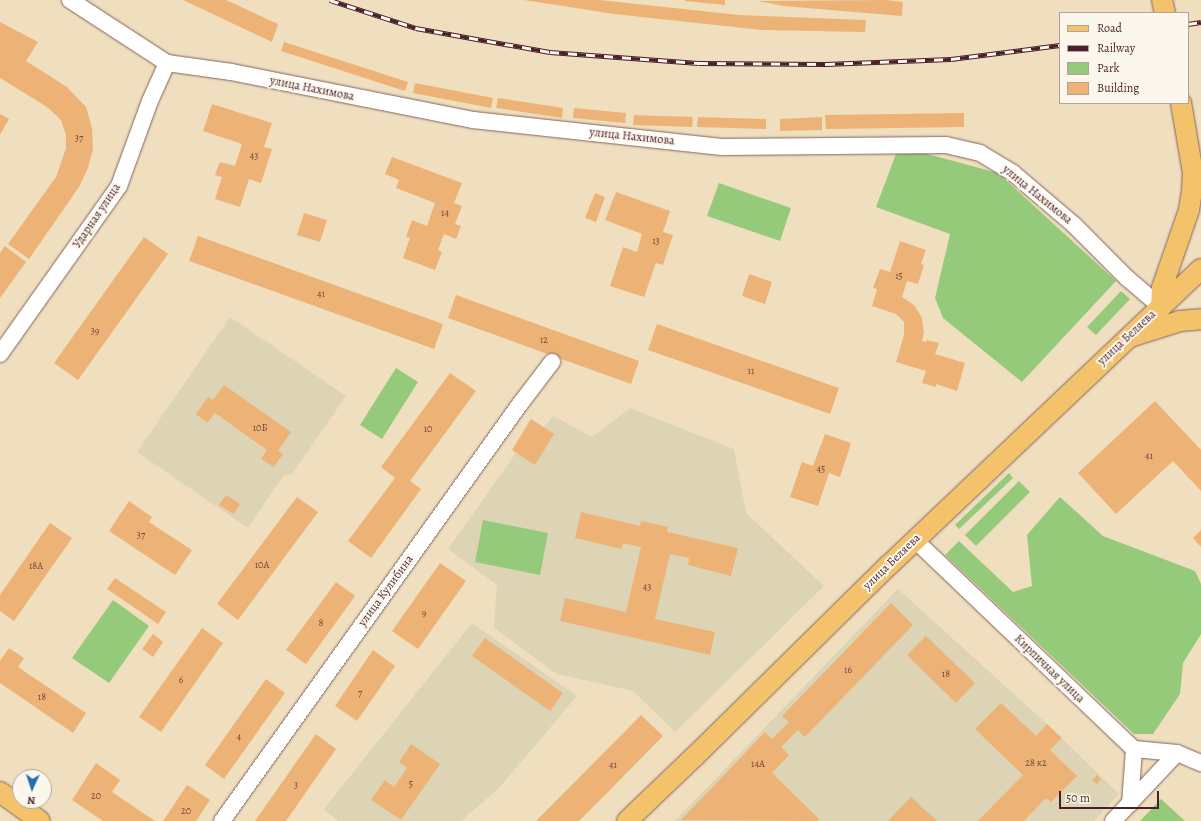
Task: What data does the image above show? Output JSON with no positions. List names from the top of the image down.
{
  "streets": {
    "main road": ["улица Беляева"],
    "street": [
      "улица Нахимова",
      "Ударная улица",
      "улица Кулибина",
      "Кирпичная улица"
    ]
  },
  "crossings": [
    ["улица Нахимова", "Ударная улица"],
    ["улица Нахимова", "улица Беляева"],
    ["улица Беляева", "Кирпичная улица"]
  ],
  "house_numbers": [
    "37",
    "43",
    "14",
    "13",
    "15",
    "41",
    "39",
    "12",
    "11",
    "10Б",
    "10",
    "41",
    "45",
    "37",
    "10А",
    "18А",
    "43",
    "9",
    "8",
    "16",
    "18",
    "6",
    "7",
    "18",
    "4",
    "28 к2",
    "14А",
    "41",
    "5",
    "3",
    "20",
    "20"
  ],
  "legend": [
    "Road",
    "Railway",
    "Park",
    "Building"
  ],
  "scale_bar": "50 m",
  "north": "bottom"
}
